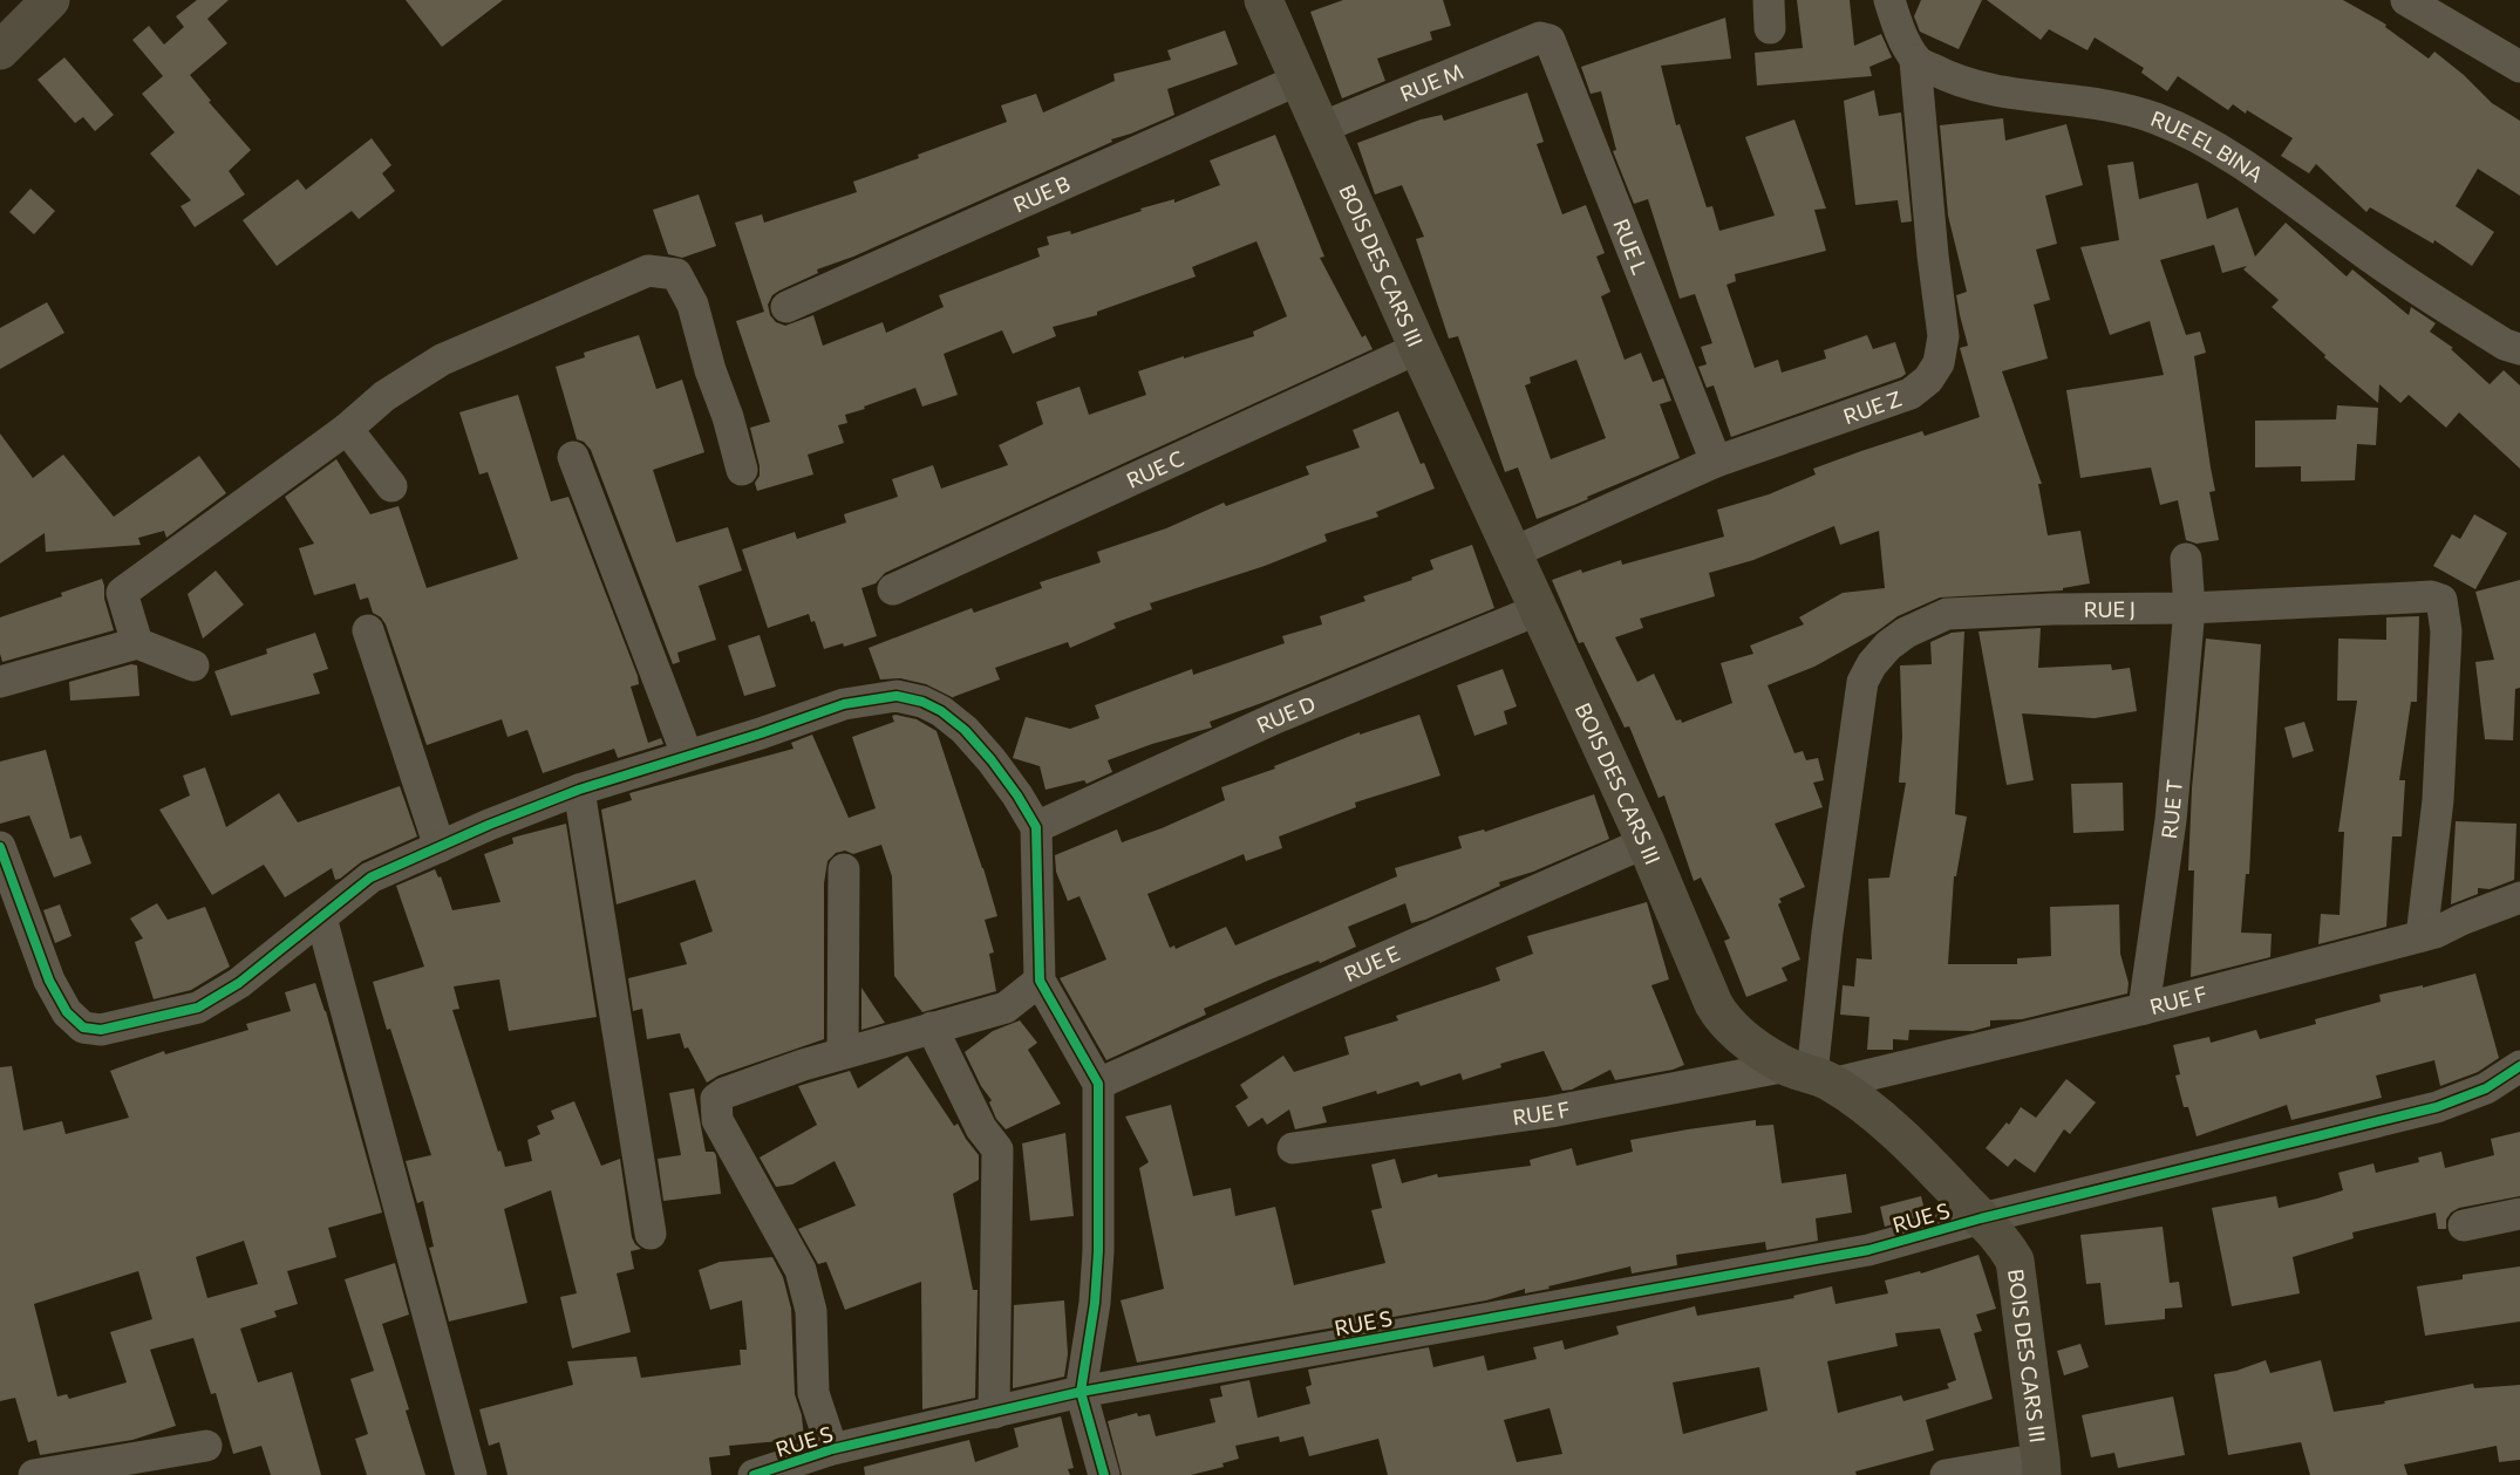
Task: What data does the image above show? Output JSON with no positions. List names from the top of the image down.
{
  "streets": {
    "street": [
      "RUE M",
      "RUE EL BINA",
      "RUE B",
      "RUE L",
      "BOIS DES CARS III",
      "RUE Z",
      "RUE C",
      "RUE J",
      "RUE D",
      "RUE T",
      "RUE E",
      "RUE F",
      "RUE S"
    ]
  },
  "crossings": [
    ["RUE M", "RUE L"],
    ["RUE M", "BOIS DES CARS III"],
    ["RUE EL BINA", "RUE Z"],
    ["RUE B", "BOIS DES CARS III"],
    ["RUE L", "RUE Z"],
    ["BOIS DES CARS III", "RUE Z"],
    ["BOIS DES CARS III", "RUE C"],
    ["BOIS DES CARS III", "RUE J"],
    ["BOIS DES CARS III", "RUE D"],
    ["BOIS DES CARS III", "RUE E"],
    ["BOIS DES CARS III", "RUE F"],
    ["BOIS DES CARS III", "RUE S"],
    ["RUE J", "RUE T"],
    ["RUE J", "RUE F"],
    ["RUE T", "RUE F"]
  ]
}
